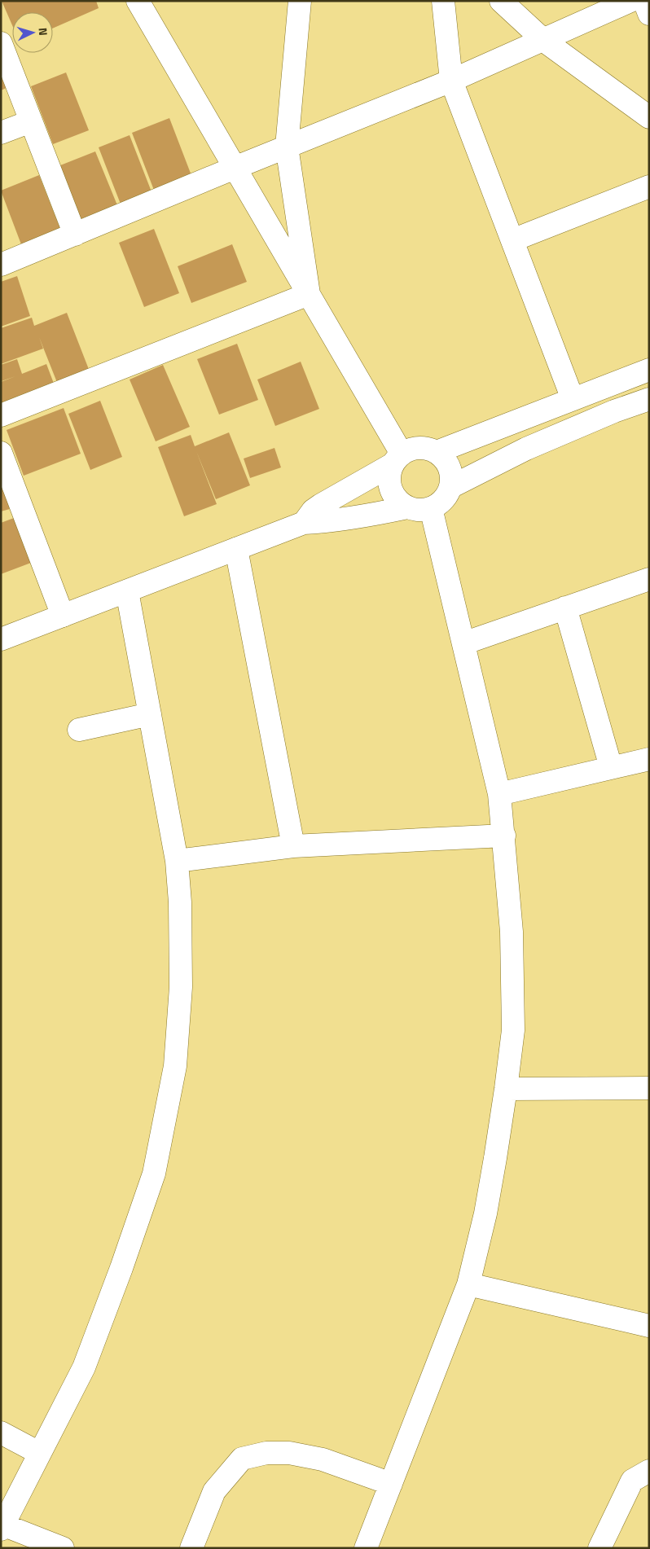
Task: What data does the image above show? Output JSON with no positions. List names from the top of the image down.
{
  "north": "right"
}
